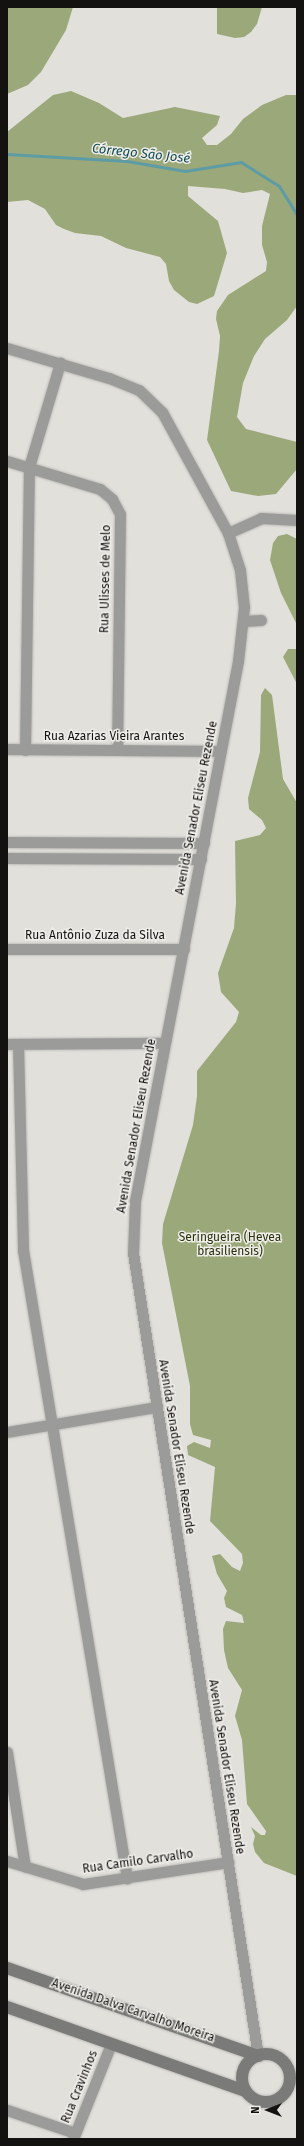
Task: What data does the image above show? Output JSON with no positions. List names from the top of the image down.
{
  "streets": {
    "street": [
      "Rua Ulisses de Melo",
      "Rua Azarias Vieira Arantes",
      "Avenida Senador Eliseu Rezende",
      "Rua Antônio Zuza da Silva",
      "Rua Camilo Carvalho",
      "Avenida Dalva Carvalho Moreira",
      "Rua Cravinhos"
    ]
  },
  "crossings": [
    ["Rua Ulisses de Melo", "Rua Azarias Vieira Arantes"],
    ["Rua Azarias Vieira Arantes", "Avenida Senador Eliseu Rezende"],
    ["Avenida Senador Eliseu Rezende", "Rua Antônio Zuza da Silva"],
    ["Avenida Senador Eliseu Rezende", "Rua Camilo Carvalho"],
    ["Avenida Senador Eliseu Rezende", "Avenida Dalva Carvalho Moreira"],
    ["Avenida Dalva Carvalho Moreira", "Rua Cravinhos"]
  ],
  "water": ["Córrego São José"],
  "parks": ["Seringueira (Hevea brasiliensis)"],
  "north": "left"
}
